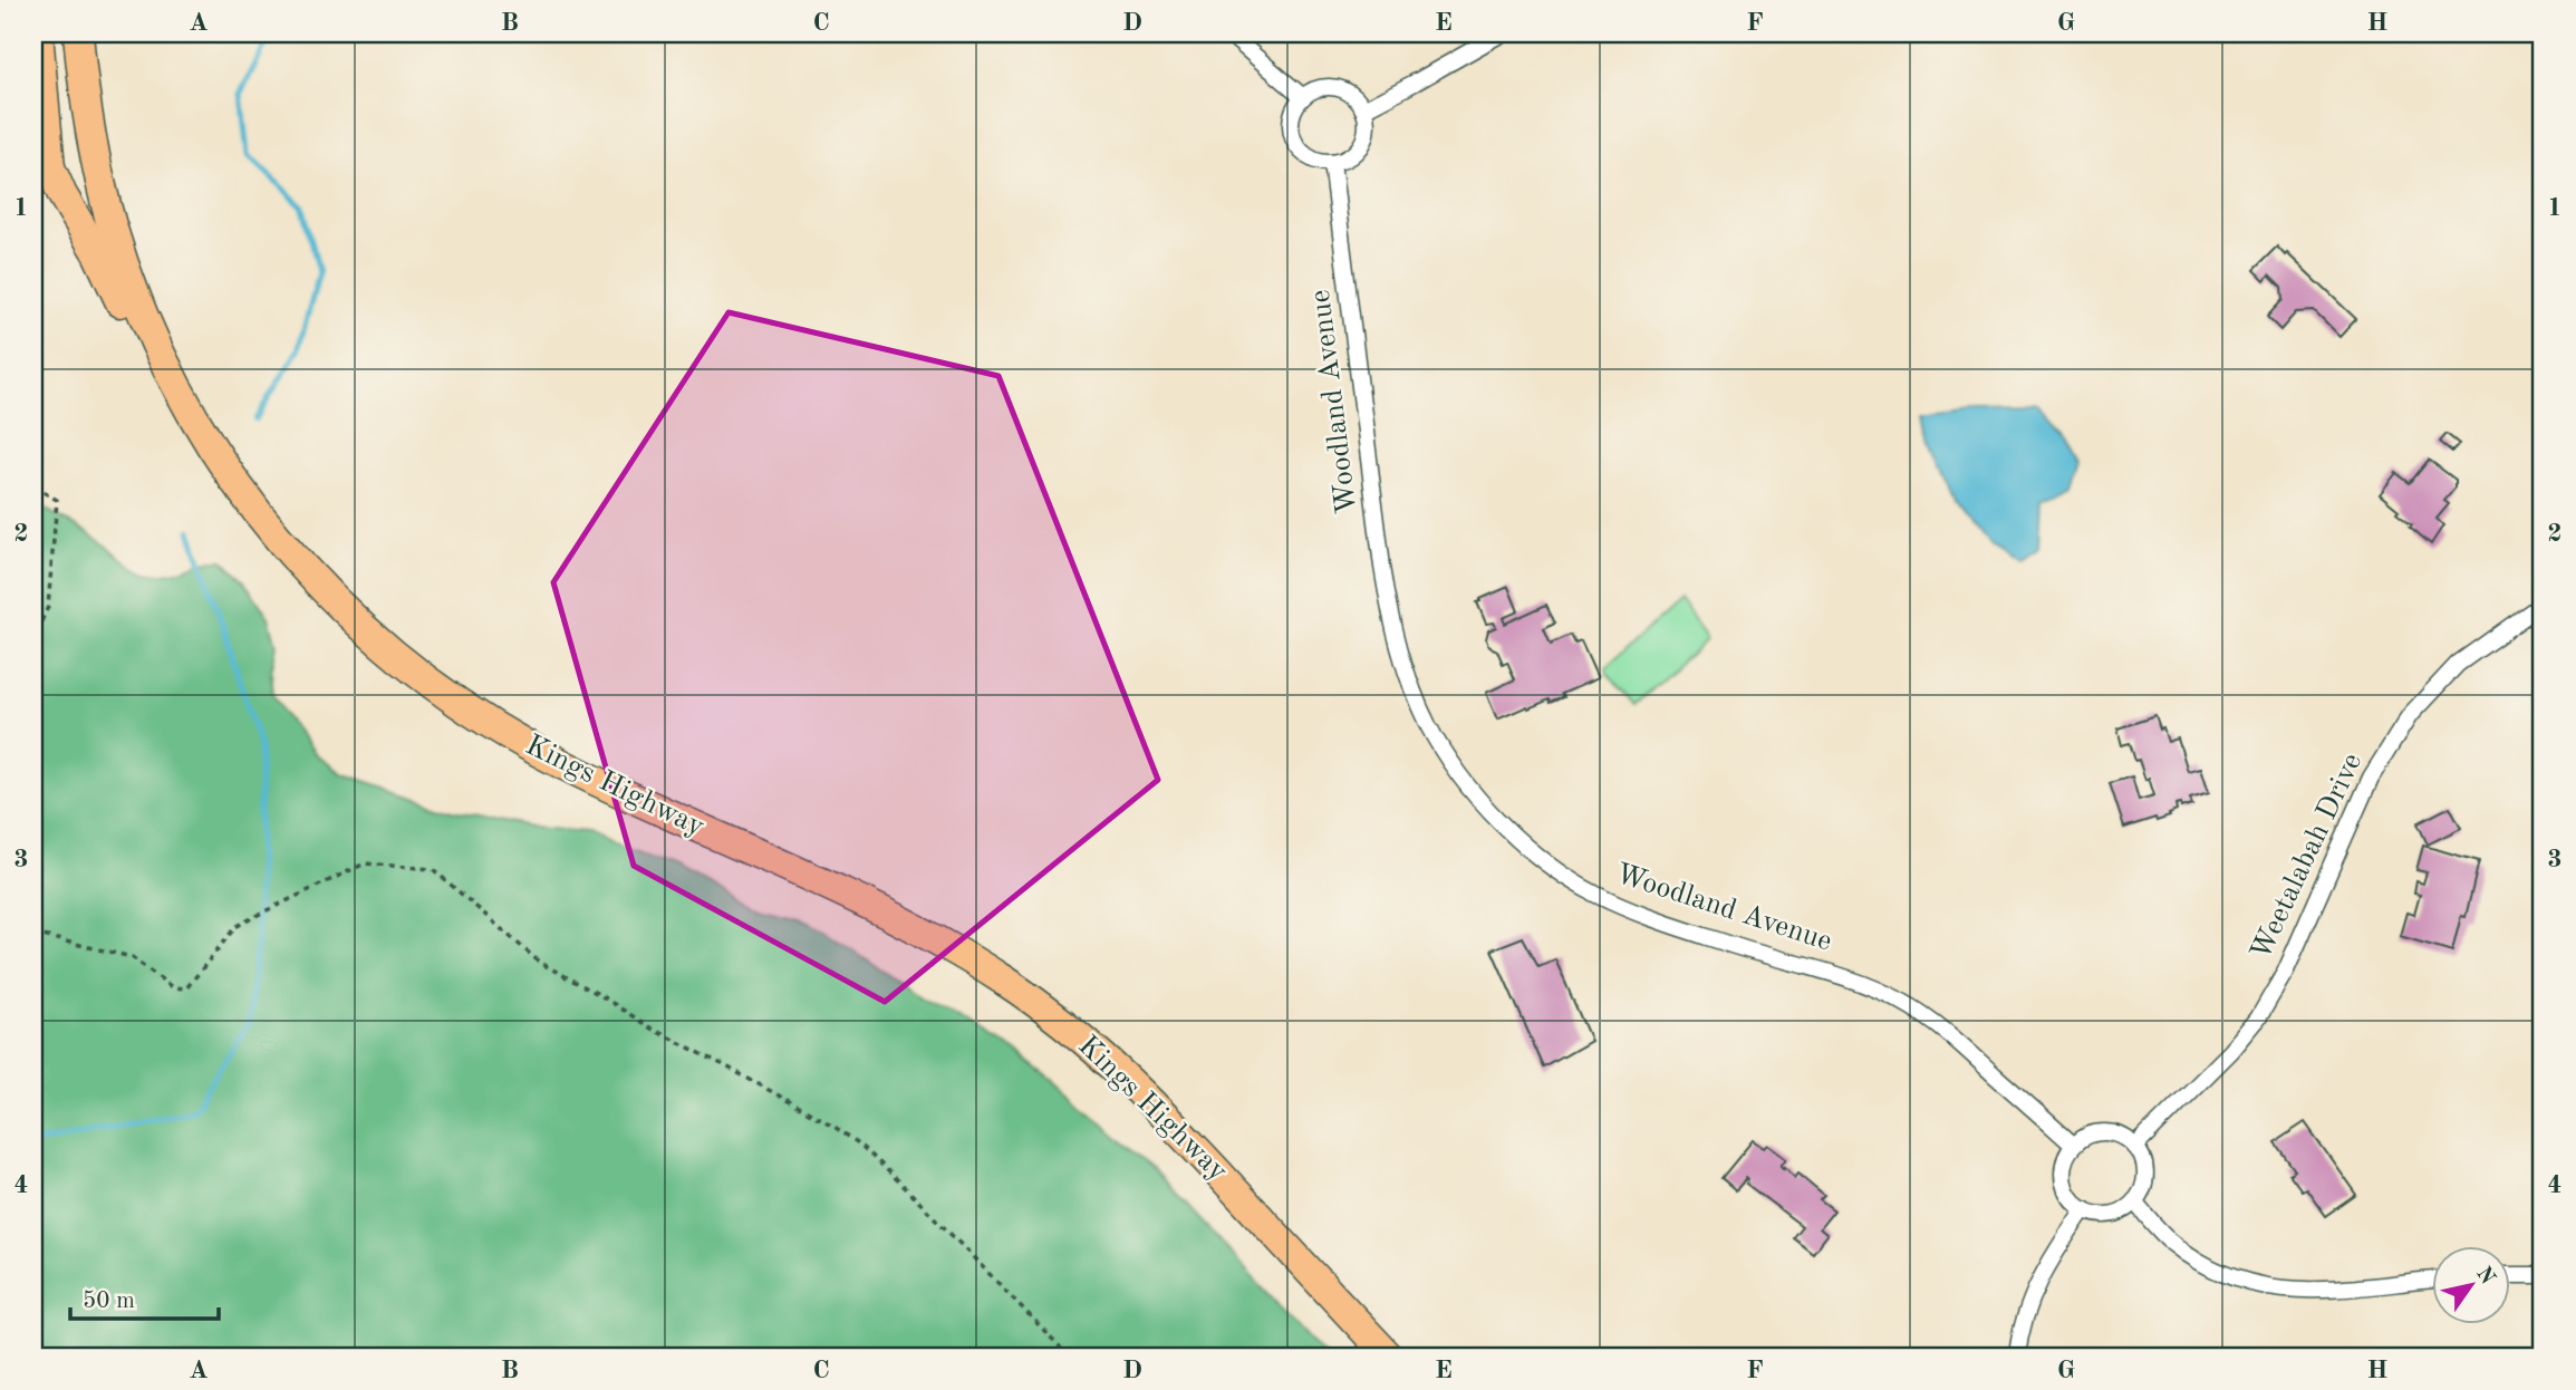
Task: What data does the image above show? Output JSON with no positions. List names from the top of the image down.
{
  "streets": {
    "highway": ["Kings Highway"],
    "street": ["Woodland Avenue", "Weetalabah Drive"]
  },
  "crossings": [
    ["Woodland Avenue", "Weetalabah Drive"]
  ],
  "scale_bar": "50 m",
  "north": "top right",
  "grid": {
    "columns": [
      "A",
      "B",
      "C",
      "D",
      "E",
      "F",
      "G",
      "H"
    ],
    "rows": [
      "1",
      "2",
      "3",
      "4"
    ]
  }
}
